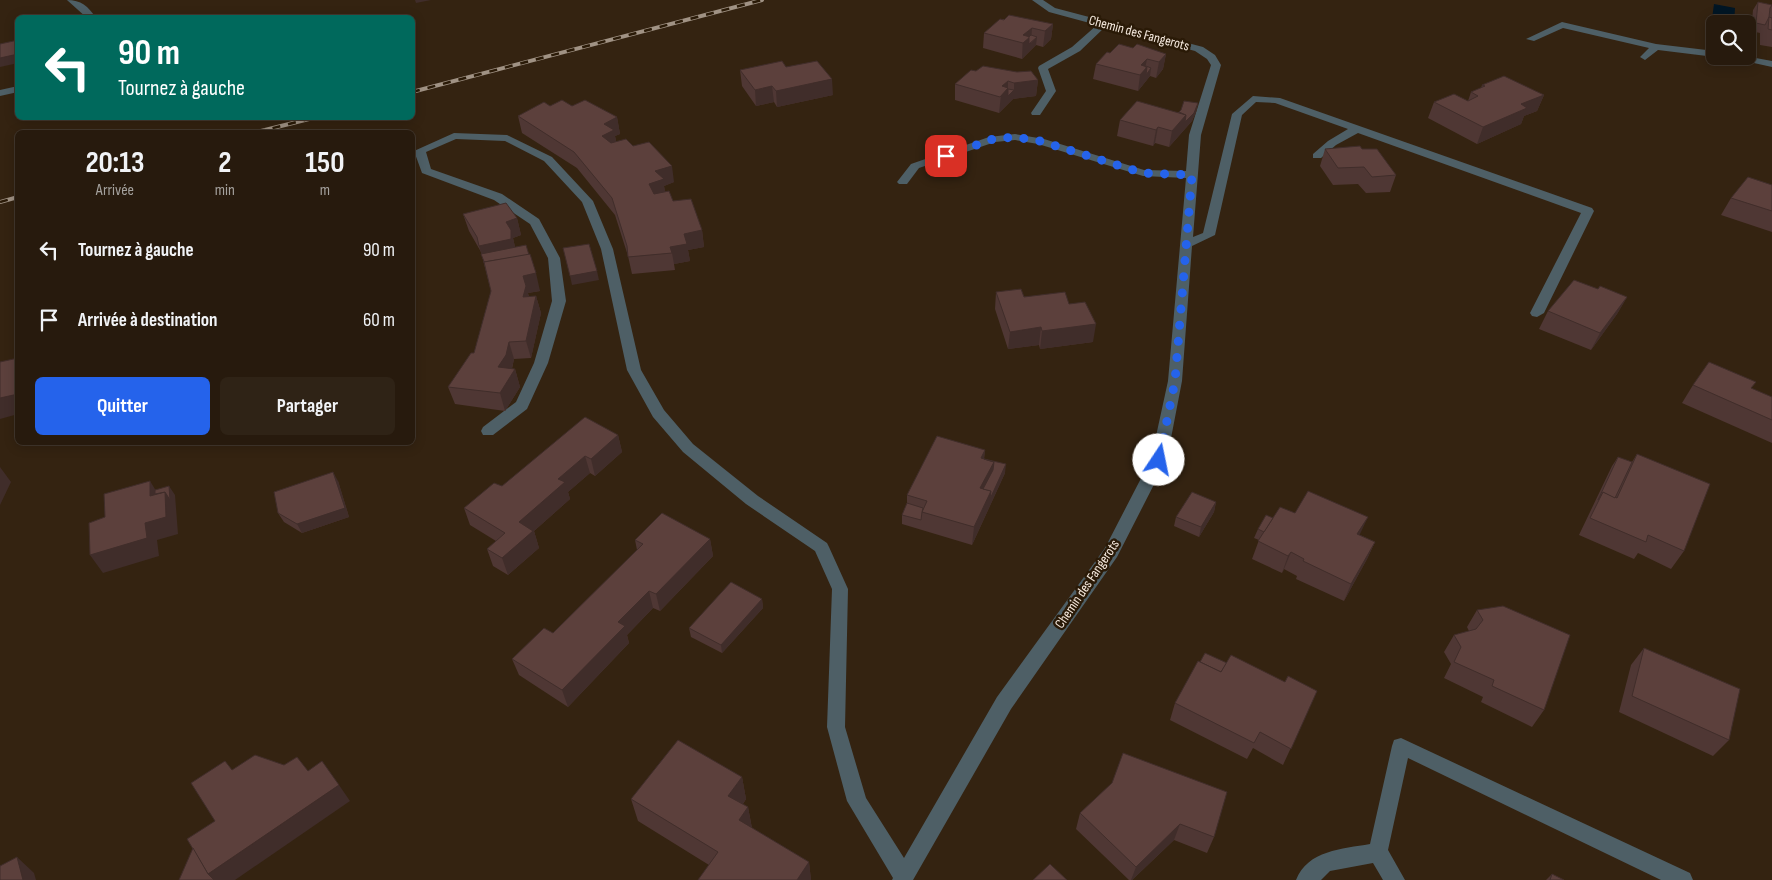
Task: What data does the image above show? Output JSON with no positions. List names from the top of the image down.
{
  "streets": {
    "street": ["Chemin des Fangerots"]
  },
  "page": {
    "turn": ["90 m", "Tournez à gauche"],
    "eta": [
      "20:13",
      "Arrivée",
      "2",
      "min",
      "150",
      "m"
    ],
    "list": [
      {
        "name": "Tournez à gauche",
        "value": "90 m"
      },
      {
        "name": "Arrivée à destination",
        "value": "60 m"
      }
    ],
    "buttons": ["Quitter", "Partager"]
  }
}
